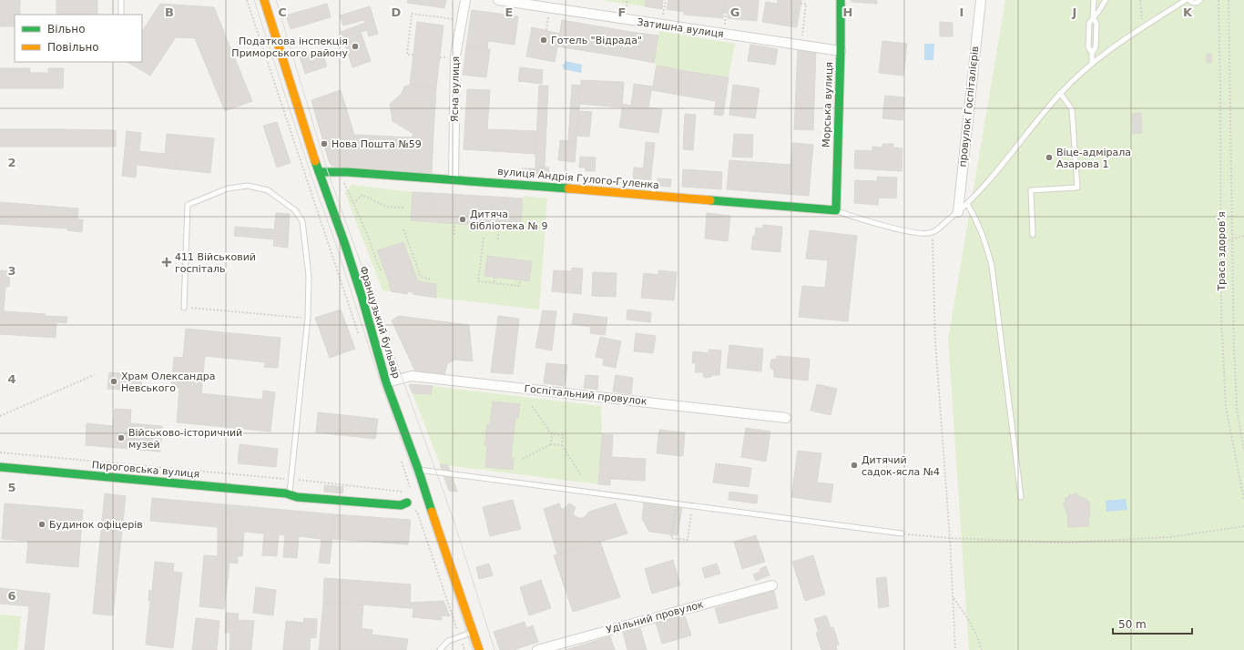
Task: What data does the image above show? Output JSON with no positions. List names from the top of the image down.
{
  "streets": {
    "street": [
      "Затишна вулиця",
      "Ясна вулиця",
      "Морська вулиця",
      "провулок Госпіталієрів",
      "вулиця Андрія Гулого-Гуленка",
      "Французький бульвар",
      "Госпітальний провулок",
      "Пироговська вулиця",
      "Удільний провулок"
    ],
    "path": ["Траса здоров’я"]
  },
  "crossings": [
    ["Затишна вулиця", "Морська вулиця"],
    ["Ясна вулиця", "вулиця Андрія Гулого-Гуленка"],
    ["Морська вулиця", "вулиця Андрія Гулого-Гуленка"],
    ["вулиця Андрія Гулого-Гуленка", "Французький бульвар"],
    ["Французький бульвар", "Госпітальний провулок"],
    ["Французький бульвар", "Пироговська вулиця"]
  ],
  "places": {
    "other": [
      "Готель \"Відрада\"",
      "Податкова інспекція Приморського району",
      "Нова Пошта №59",
      "Віце-адмірала Азарова 1",
      "Дитяча бібліотека № 9",
      "Храм Олександра Невського",
      "Військово-історичний музей",
      "Дитячий садок-ясла №4",
      "Будинок офіцерів"
    ],
    "health": ["411 Військовий госпіталь"]
  },
  "legend": ["Вільно", "Повільно"],
  "scale_bar": "50 m",
  "grid": {
    "columns": [
      "B",
      "C",
      "D",
      "E",
      "F",
      "G",
      "H",
      "I",
      "J",
      "K"
    ],
    "rows": [
      "2",
      "3",
      "4",
      "5",
      "6"
    ]
  }
}
